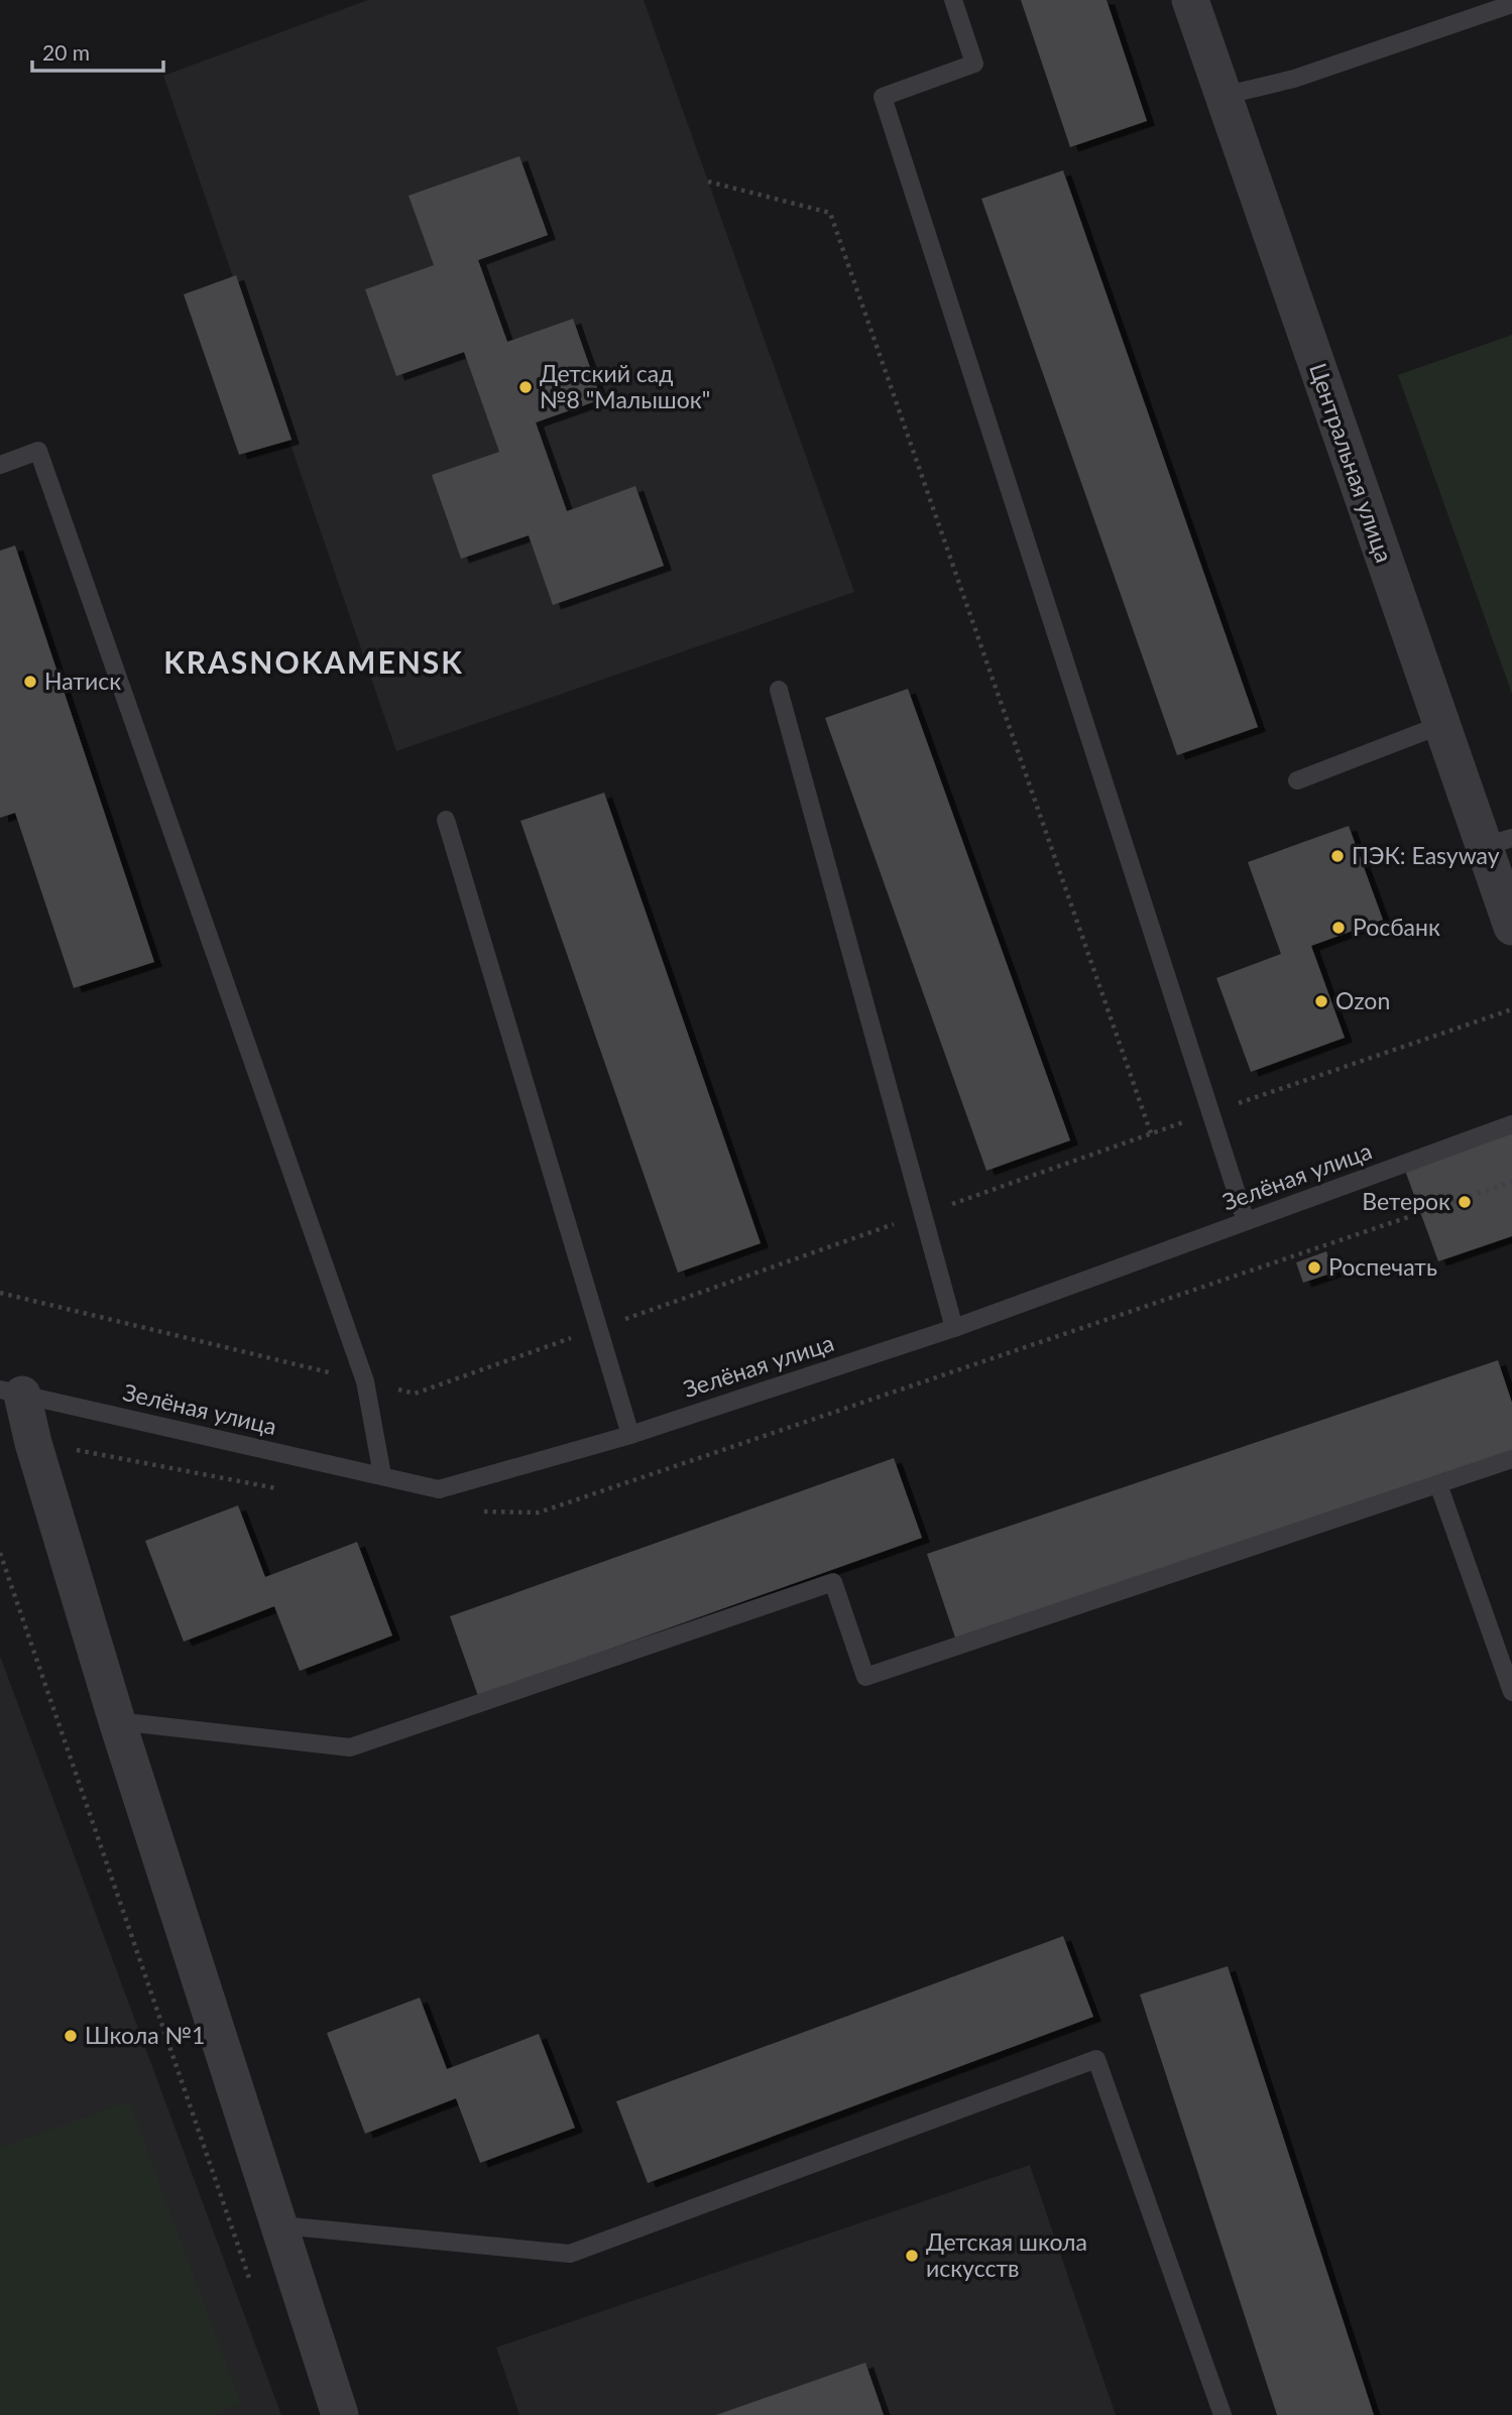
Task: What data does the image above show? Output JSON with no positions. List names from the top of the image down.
{
  "streets": {
    "street": ["Центральная улица"],
    "lane": ["Зелёная улица"]
  },
  "districts": ["KRASNOKAMENSK"],
  "places": [
    "Детский сад №8 \"Малышок\"",
    "Натиск",
    "ПЭК: Easyway",
    "Росбанк",
    "Ozon",
    "Ветерок",
    "Роспечать",
    "Школа №1",
    "Детская школа искусств"
  ],
  "scale_bar": "20 m"
}
